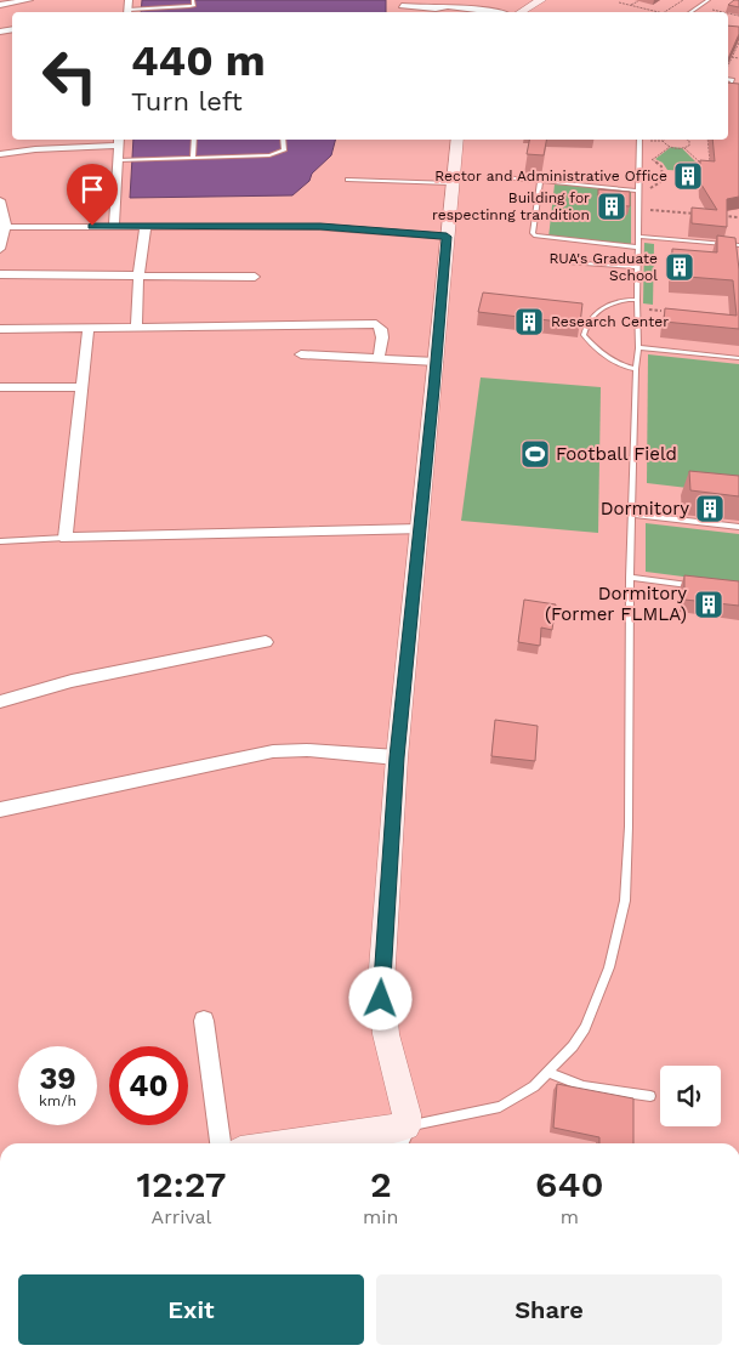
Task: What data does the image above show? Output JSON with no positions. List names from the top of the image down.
{
  "places": {
    "building": [
      "Rector and Administrative Office",
      "Building for respectinng trandition",
      "RUA's Graduate School",
      "Research Center",
      "Dormitory",
      "Dormitory (Former FLMLA)"
    ],
    "sports": ["Football Field"]
  },
  "page": {
    "turn": ["440 m", "Turn left"],
    "speed": "39 km/h",
    "limit": "40",
    "eta": [
      "12:27",
      "Arrival",
      "2",
      "min",
      "640",
      "m"
    ],
    "buttons": ["Exit", "Share"]
  }
}
